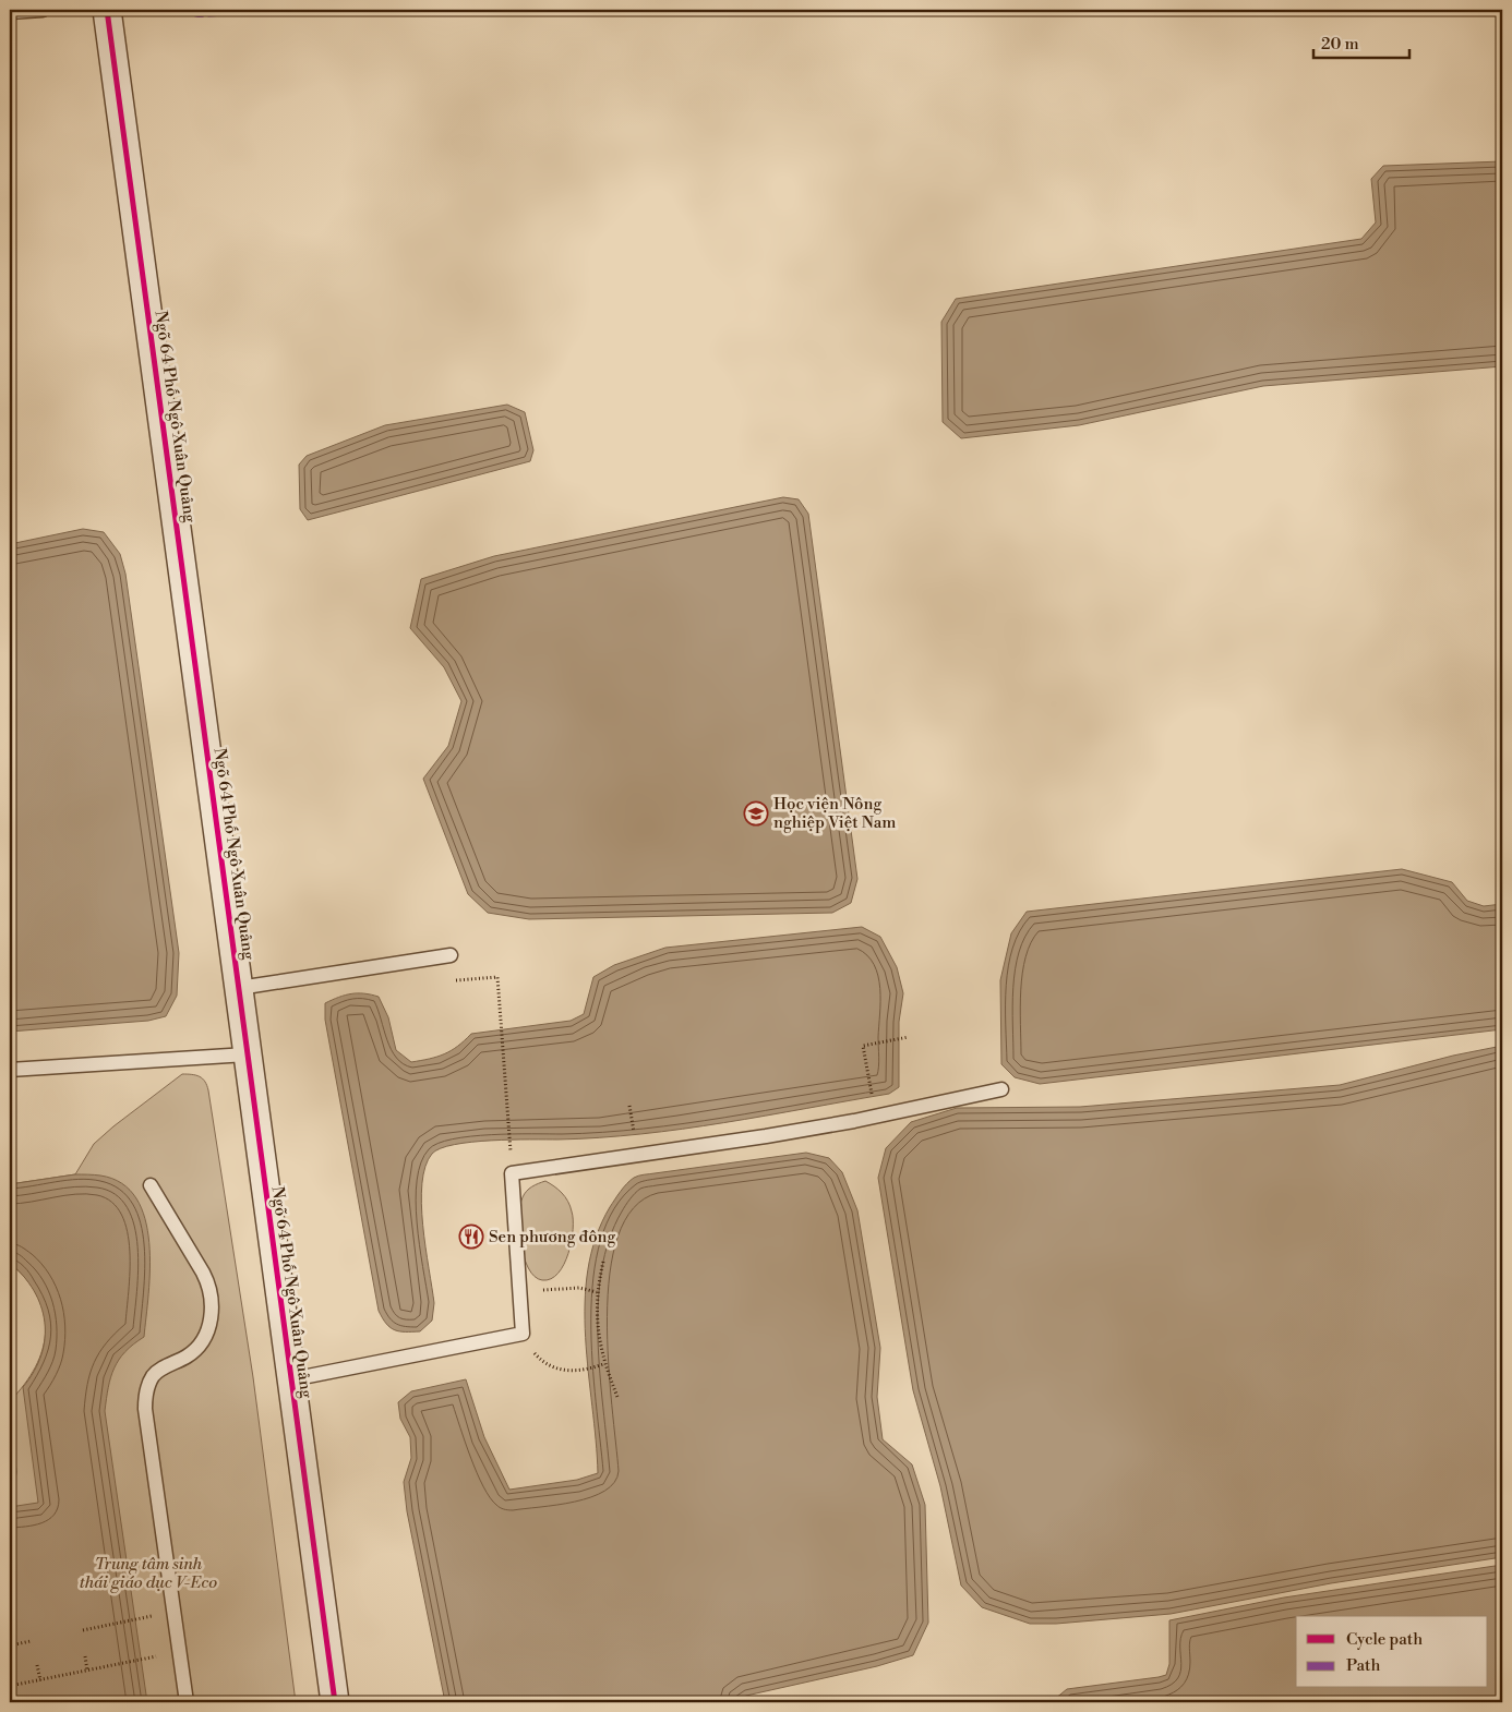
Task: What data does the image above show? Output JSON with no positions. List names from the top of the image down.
{
  "streets": {
    "street": ["Ngõ 64 Phố Ngô Xuân Quảng"]
  },
  "parks": ["Trung tâm sinh thái giáo dục V-Eco"],
  "places": {
    "school or university": ["Học viện Nông nghiệp Việt Nam"],
    "restaurant": ["Sen phương đông"]
  },
  "legend": ["Cycle path", "Path"],
  "scale_bar": "20 m"
}
